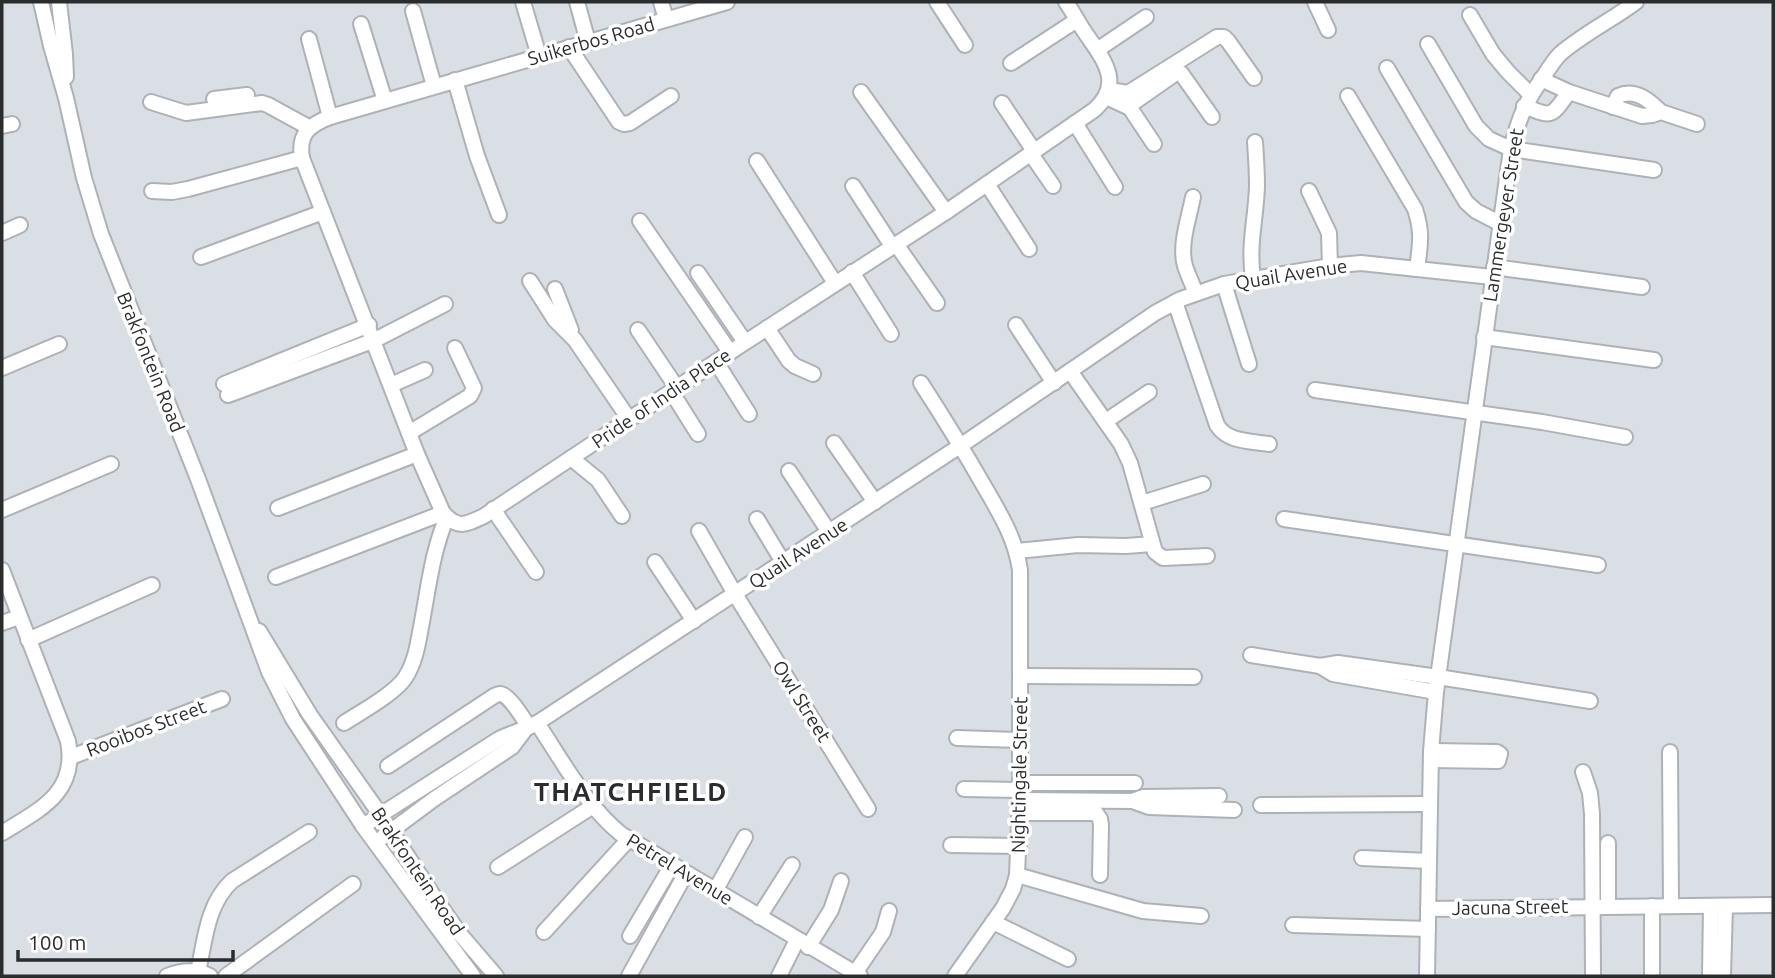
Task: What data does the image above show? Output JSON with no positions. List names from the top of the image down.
{
  "streets": {
    "street": [
      "Suikerbos Road",
      "Lammergeyer Street",
      "Quail Avenue",
      "Brakfontein Road",
      "Pride of India Place",
      "Owl Street",
      "Rooibos Street",
      "Nightingale Street",
      "Petrel Avenue",
      "Jacuna Street"
    ]
  },
  "crossings": [
    ["Lammergeyer Street", "Quail Avenue"],
    ["Lammergeyer Street", "Jacuna Street"],
    ["Quail Avenue", "Brakfontein Road"],
    ["Quail Avenue", "Owl Street"],
    ["Quail Avenue", "Nightingale Street"],
    ["Quail Avenue", "Petrel Avenue"]
  ],
  "districts": ["THATCHFIELD"],
  "scale_bar": "100 m"
}
